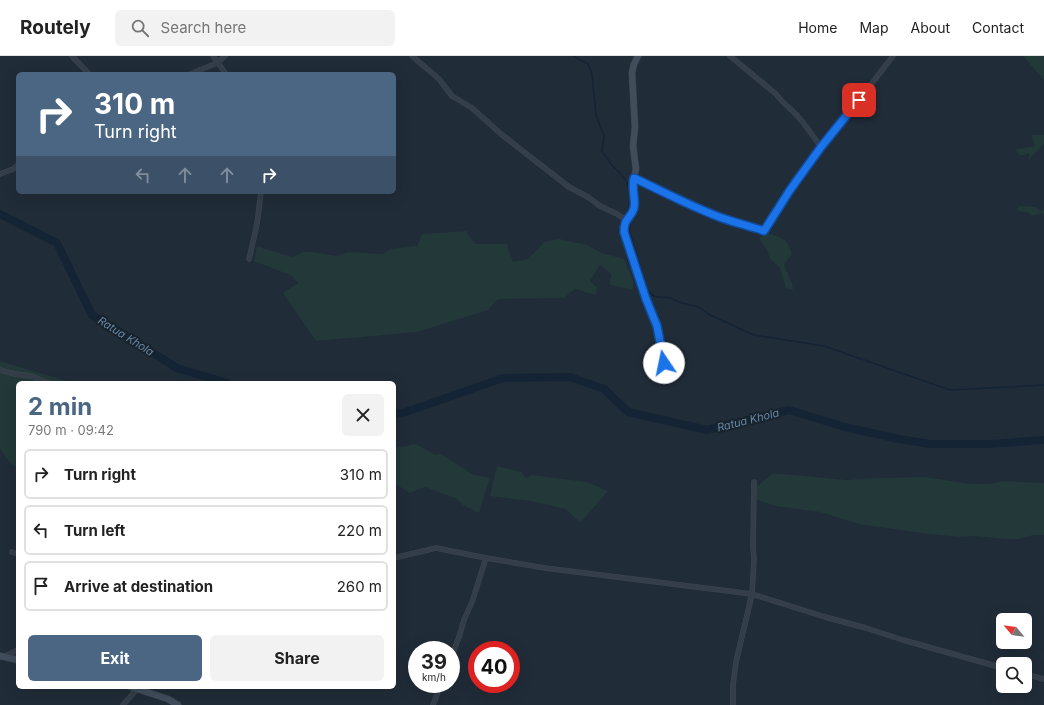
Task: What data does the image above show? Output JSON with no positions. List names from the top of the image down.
{
  "water": ["Ratua Khola"],
  "north": "top left",
  "page": {
    "header": "Routely",
    "search": "Search here",
    "nav": [
      "Home",
      "Map",
      "About",
      "Contact"
    ],
    "turn": ["310 m", "Turn right"],
    "heading": ["2 min", "790 m · 09:42"],
    "list": [
      {
        "name": "Turn right",
        "value": "310 m"
      },
      {
        "name": "Turn left",
        "value": "220 m"
      },
      {
        "name": "Arrive at destination",
        "value": "260 m"
      }
    ],
    "buttons": ["Exit", "Share"],
    "speed": "39 km/h",
    "limit": "40"
  }
}
